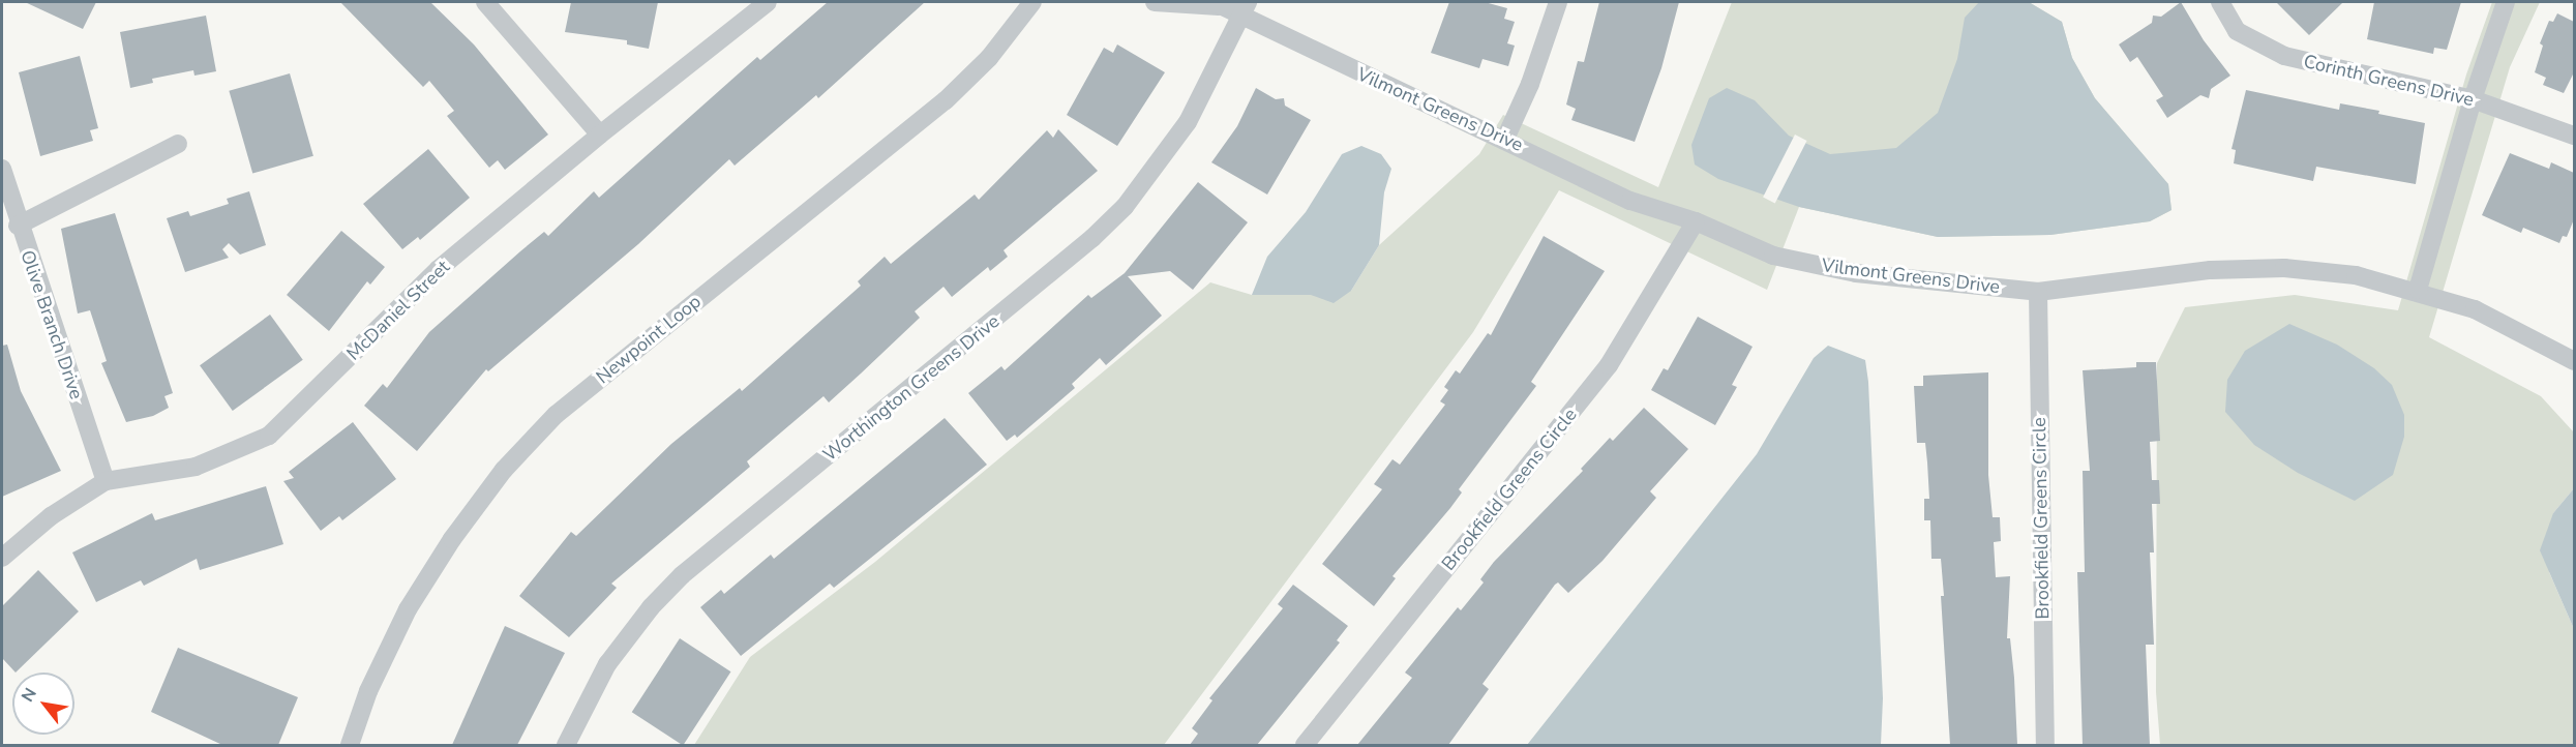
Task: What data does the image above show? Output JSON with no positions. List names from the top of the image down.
{
  "streets": {
    "street": [
      "Corinth Greens Drive",
      "Vilmont Greens Drive",
      "McDaniel Street",
      "Olive Branch Drive",
      "Newpoint Loop",
      "Worthington Greens Drive",
      "Brookfield Greens Circle"
    ]
  },
  "crossings": [
    ["Vilmont Greens Drive", "Worthington Greens Drive"],
    ["Vilmont Greens Drive", "Brookfield Greens Circle"],
    ["McDaniel Street", "Olive Branch Drive"]
  ],
  "north": "top left"
}
